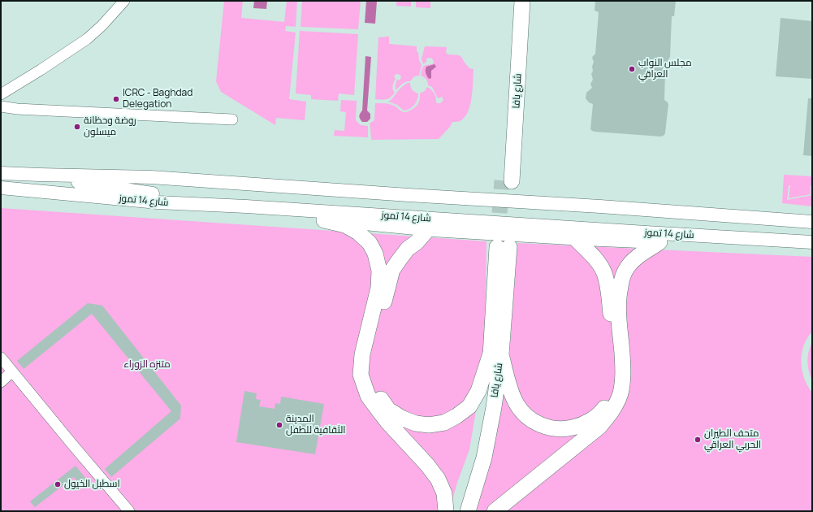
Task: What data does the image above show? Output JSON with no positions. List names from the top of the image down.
{
  "streets": {
    "highway": ["شارع يافا"],
    "main road": ["شارع 14 تموز"]
  },
  "parks": ["متنزه الزوراء"],
  "places": [
    "مجلس النواب العراقي",
    "ICRC - Baghdad Delegation",
    "روضة وحظانة ميسلون",
    "المدينة الثقافية للطفل",
    "متحف الطيران الحربي العراقي",
    "اسطبل الخيول"
  ]
}
